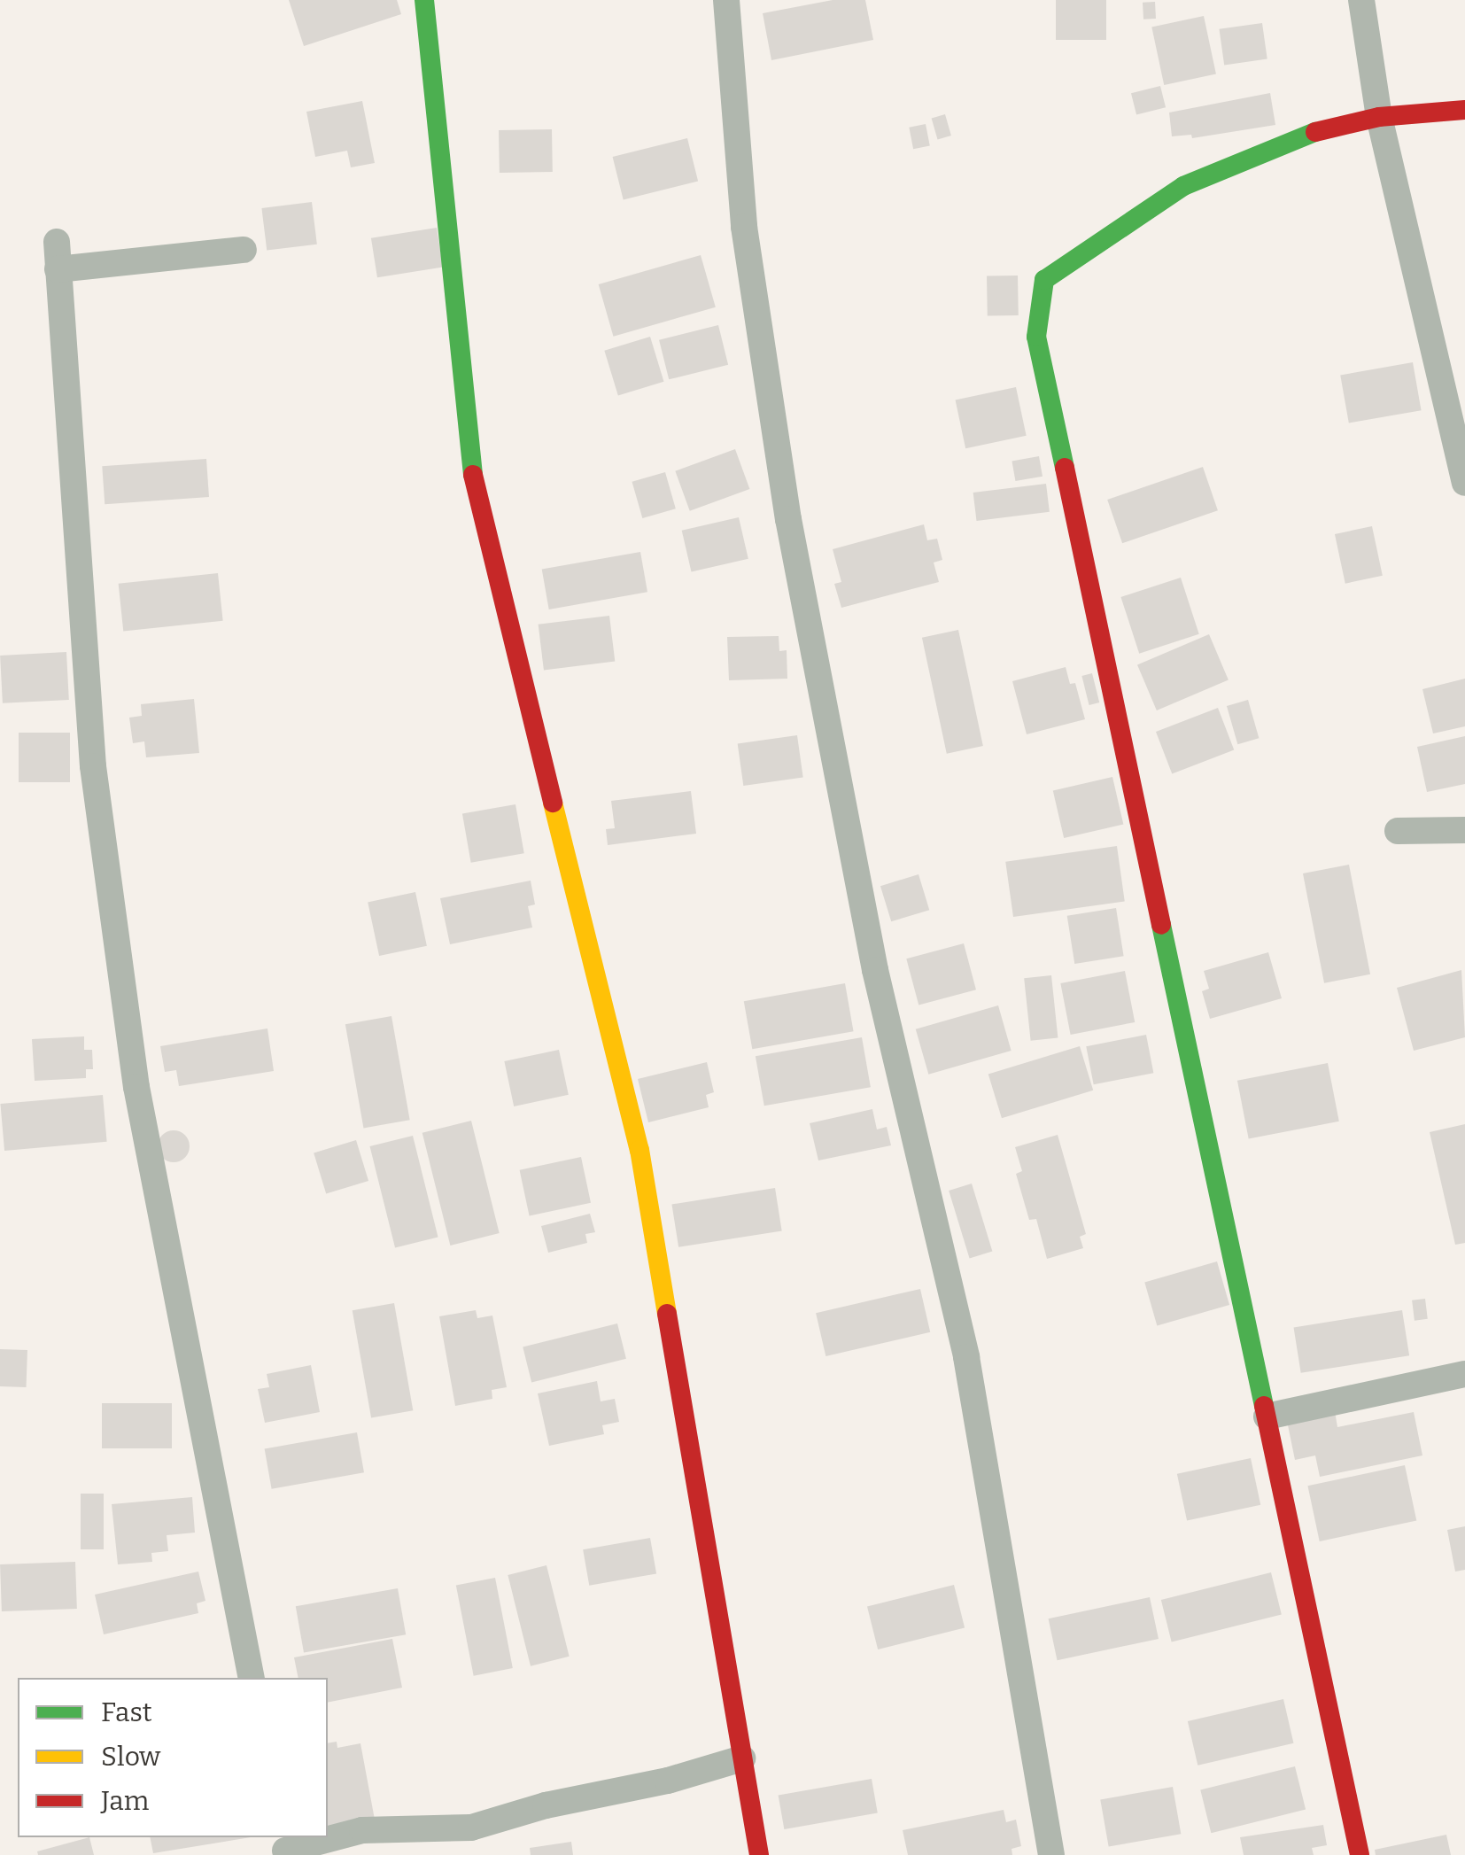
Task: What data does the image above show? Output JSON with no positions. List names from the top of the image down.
{
  "legend": ["Fast", "Slow", "Jam"]
}
